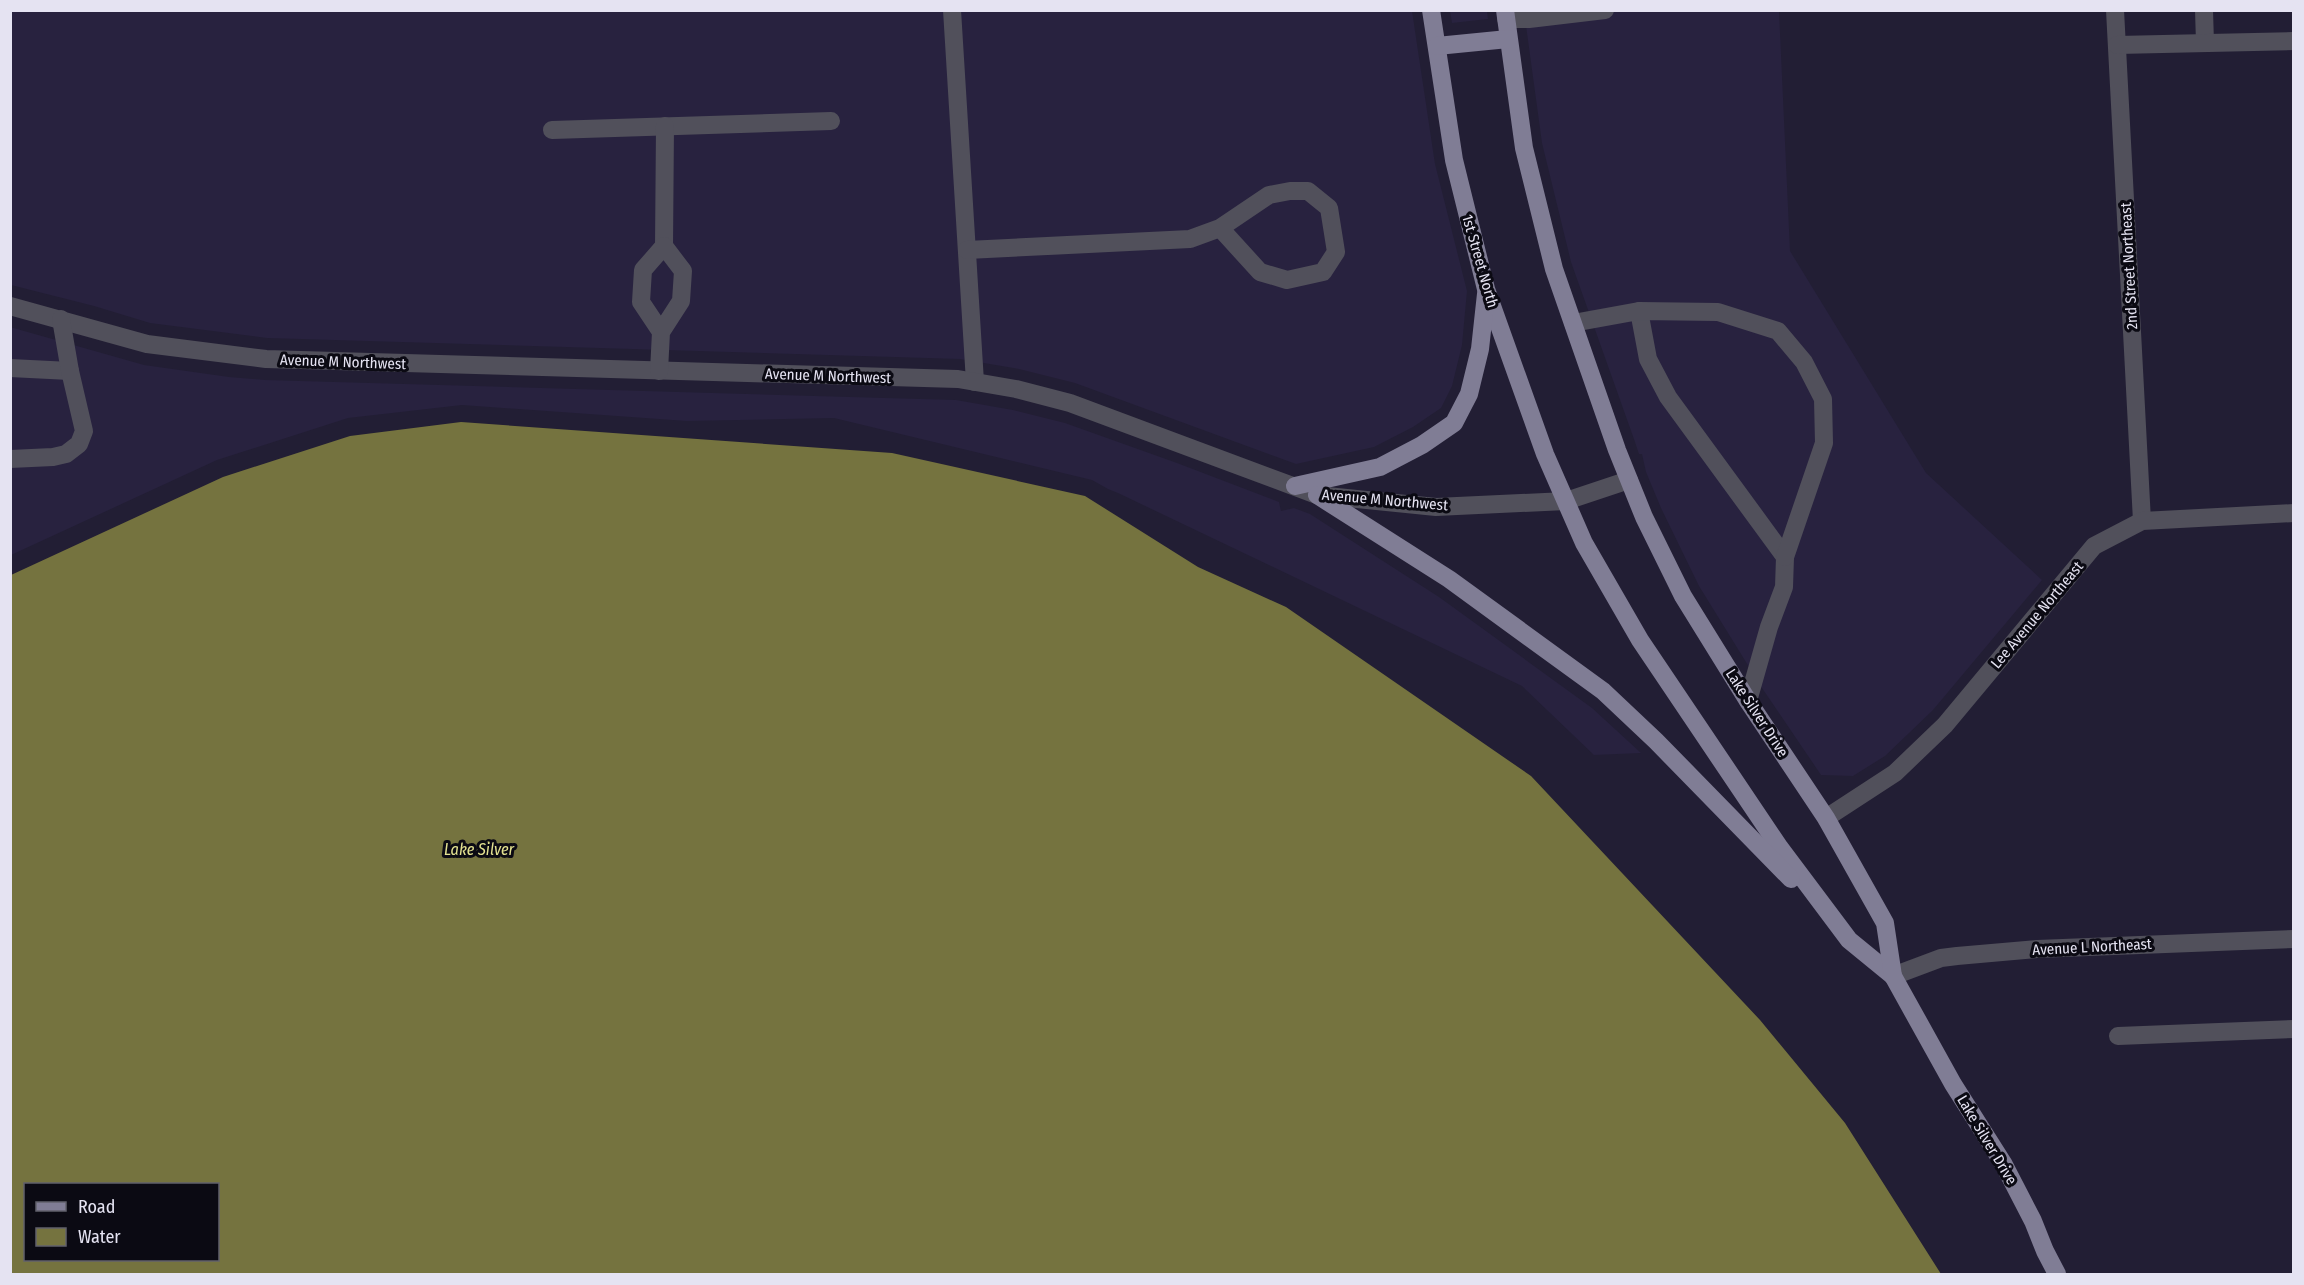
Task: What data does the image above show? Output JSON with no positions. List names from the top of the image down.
{
  "streets": {
    "main road": ["1st Street North", "Lake Silver Drive"],
    "street": [
      "2nd Street Northeast",
      "Avenue M Northwest",
      "Lee Avenue Northeast",
      "Avenue L Northeast"
    ]
  },
  "crossings": [
    ["1st Street North", "Avenue M Northwest"],
    ["1st Street North", "Lake Silver Drive"],
    ["2nd Street Northeast", "Lee Avenue Northeast"],
    ["Avenue M Northwest", "Lake Silver Drive"],
    ["Lee Avenue Northeast", "Lake Silver Drive"],
    ["Lake Silver Drive", "Avenue L Northeast"]
  ],
  "water": ["Lake Silver"],
  "legend": ["Road", "Water"]
}
